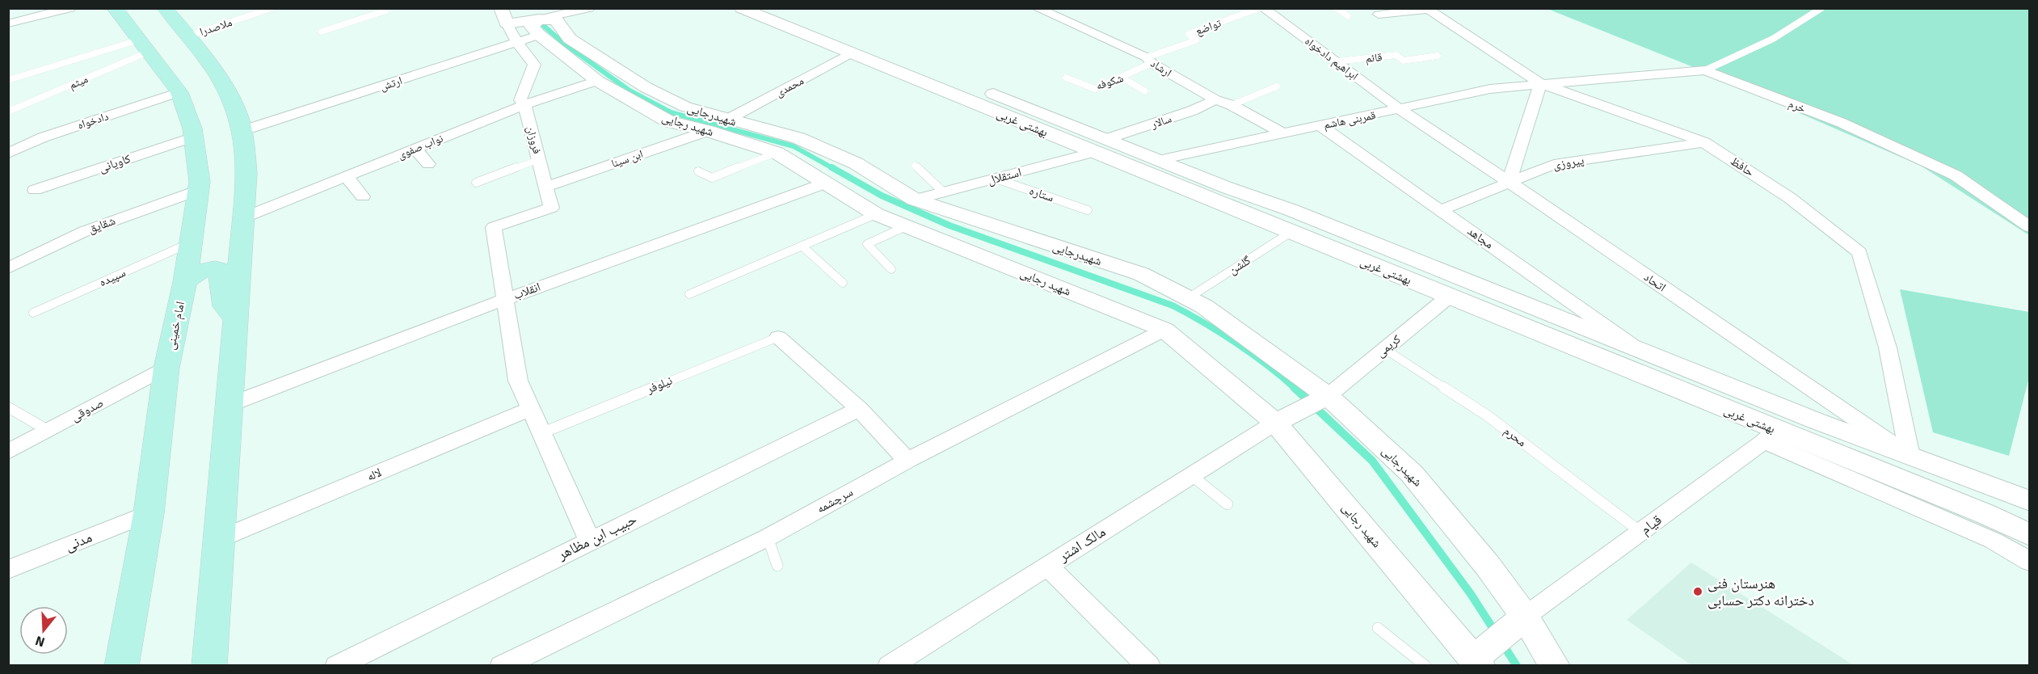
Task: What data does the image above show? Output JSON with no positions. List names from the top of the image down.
{
  "streets": {
    "main road": ["امام خمینی"],
    "street": [
      "ابراهیم دادخواه",
      "ارشاد",
      "ارتش",
      "محمدی",
      "خرم",
      "شهیدرجایی",
      "قمربنی هاشم",
      "دادخواه",
      "سالار",
      "بهشتی غربی",
      "شهید رجایی",
      "فروزان",
      "نواب صفوی",
      "ابن سینا",
      "پیروزی",
      "کاویانی",
      "حافظ",
      "استقلال",
      "شقایق",
      "مجاهد",
      "اتحاد",
      "انقلاب",
      "کریمی",
      "صدوقی",
      "لاله",
      "سرچشمه",
      "قیام",
      "حبیب ابن مظاهر",
      "مدنی",
      "مالک اشتر"
    ],
    "lane": [
      "ملاصدرا",
      "تواضع",
      "قائم",
      "میثم",
      "شکوفه",
      "ستاره",
      "گلشن",
      "سپیده",
      "نیلوفر",
      "محرم"
    ]
  },
  "crossings": [
    ["تواضع", "ارشاد"],
    ["تواضع", "شکوفه"],
    ["قائم", "ابراهیم دادخواه"],
    ["ابراهیم دادخواه", "قمربنی هاشم"],
    ["ابراهیم دادخواه", "اتحاد"],
    ["ارشاد", "شکوفه"],
    ["ارشاد", "قمربنی هاشم"],
    ["ارشاد", "سالار"],
    ["میثم", "امام خمینی"],
    ["ارتش", "شهیدرجایی"],
    ["ارتش", "شهید رجایی"],
    ["ارتش", "فروزان"],
    ["محمدی", "شهیدرجایی"],
    ["محمدی", "بهشتی غربی"],
    ["خرم", "قمربنی هاشم"],
    ["خرم", "حافظ"],
    ["شهیدرجایی", "شهید رجایی"],
    ["شهیدرجایی", "فروزان"],
    ["شهیدرجایی", "استقلال"],
    ["شهیدرجایی", "گلشن"],
    ["شهیدرجایی", "کریمی"],
    ["شهیدرجایی", "قیام"],
    ["قمربنی هاشم", "بهشتی غربی"],
    ["قمربنی هاشم", "حافظ"],
    ["قمربنی هاشم", "مجاهد"],
    ["قمربنی هاشم", "اتحاد"],
    ["دادخواه", "امام خمینی"],
    ["سالار", "بهشتی غربی"],
    ["سالار", "استقلال"],
    ["بهشتی غربی", "حافظ"],
    ["بهشتی غربی", "استقلال"],
    ["بهشتی غربی", "مجاهد"],
    ["بهشتی غربی", "گلشن"],
    ["بهشتی غربی", "اتحاد"],
    ["بهشتی غربی", "کریمی"],
    ["بهشتی غربی", "قیام"],
    ["شهید رجایی", "نواب صفوی"],
    ["شهید رجایی", "ابن سینا"],
    ["شهید رجایی", "انقلاب"],
    ["شهید رجایی", "سرچشمه"],
    ["شهید رجایی", "مالک اشتر"],
    ["فروزان", "نواب صفوی"],
    ["فروزان", "ابن سینا"],
    ["فروزان", "انقلاب"],
    ["پیروزی", "حافظ"],
    ["پیروزی", "مجاهد"],
    ["پیروزی", "اتحاد"],
    ["کاویانی", "امام خمینی"],
    ["حافظ", "اتحاد"],
    ["استقلال", "ستاره"],
    ["شقایق", "امام خمینی"],
    ["سپیده", "امام خمینی"],
    ["امام خمینی", "صدوقی"],
    ["امام خمینی", "مدنی"],
    ["کریمی", "محرم"],
    ["محرم", "قیام"]
  ],
  "places": ["هنرستان فنی دخترانه دکتر حسابی"],
  "north": "bottom"
}
